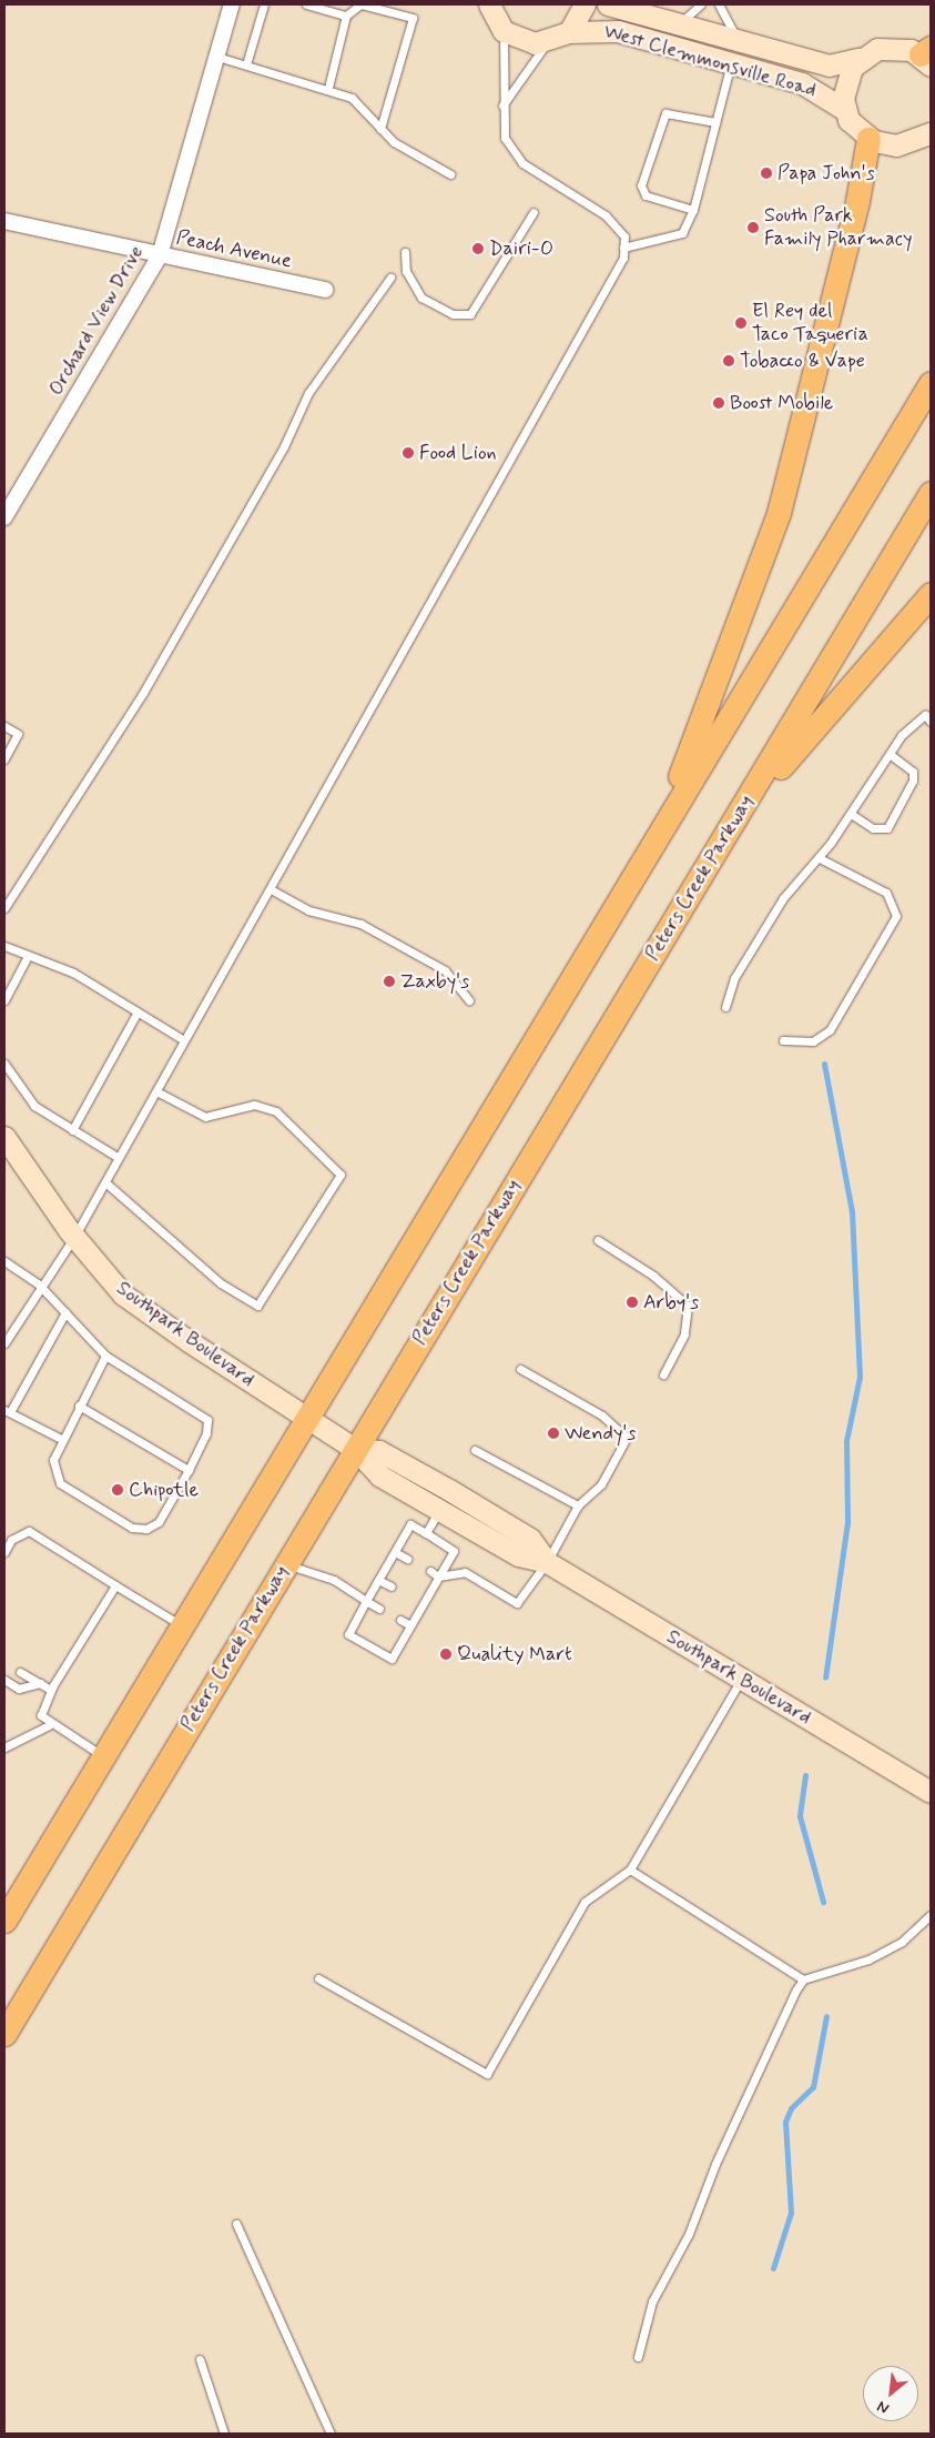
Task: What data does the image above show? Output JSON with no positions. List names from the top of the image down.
{
  "streets": {
    "main road": ["Peters Creek Parkway"],
    "street": [
      "West Clemmonsville Road",
      "Peach Avenue",
      "Orchard View Drive",
      "Southpark Boulevard"
    ]
  },
  "crossings": [
    ["Peach Avenue", "Orchard View Drive"],
    ["Peters Creek Parkway", "Southpark Boulevard"]
  ],
  "places": [
    "Papa John's",
    "South Park Family Pharmacy",
    "Dairi-O",
    "El Rey del Taco Taqueria",
    "Tobacco & Vape",
    "Boost Mobile",
    "Food Lion",
    "Zaxby's",
    "Arby's",
    "Wendy's",
    "Chipotle",
    "Quality Mart"
  ],
  "north": "bottom left"
}
